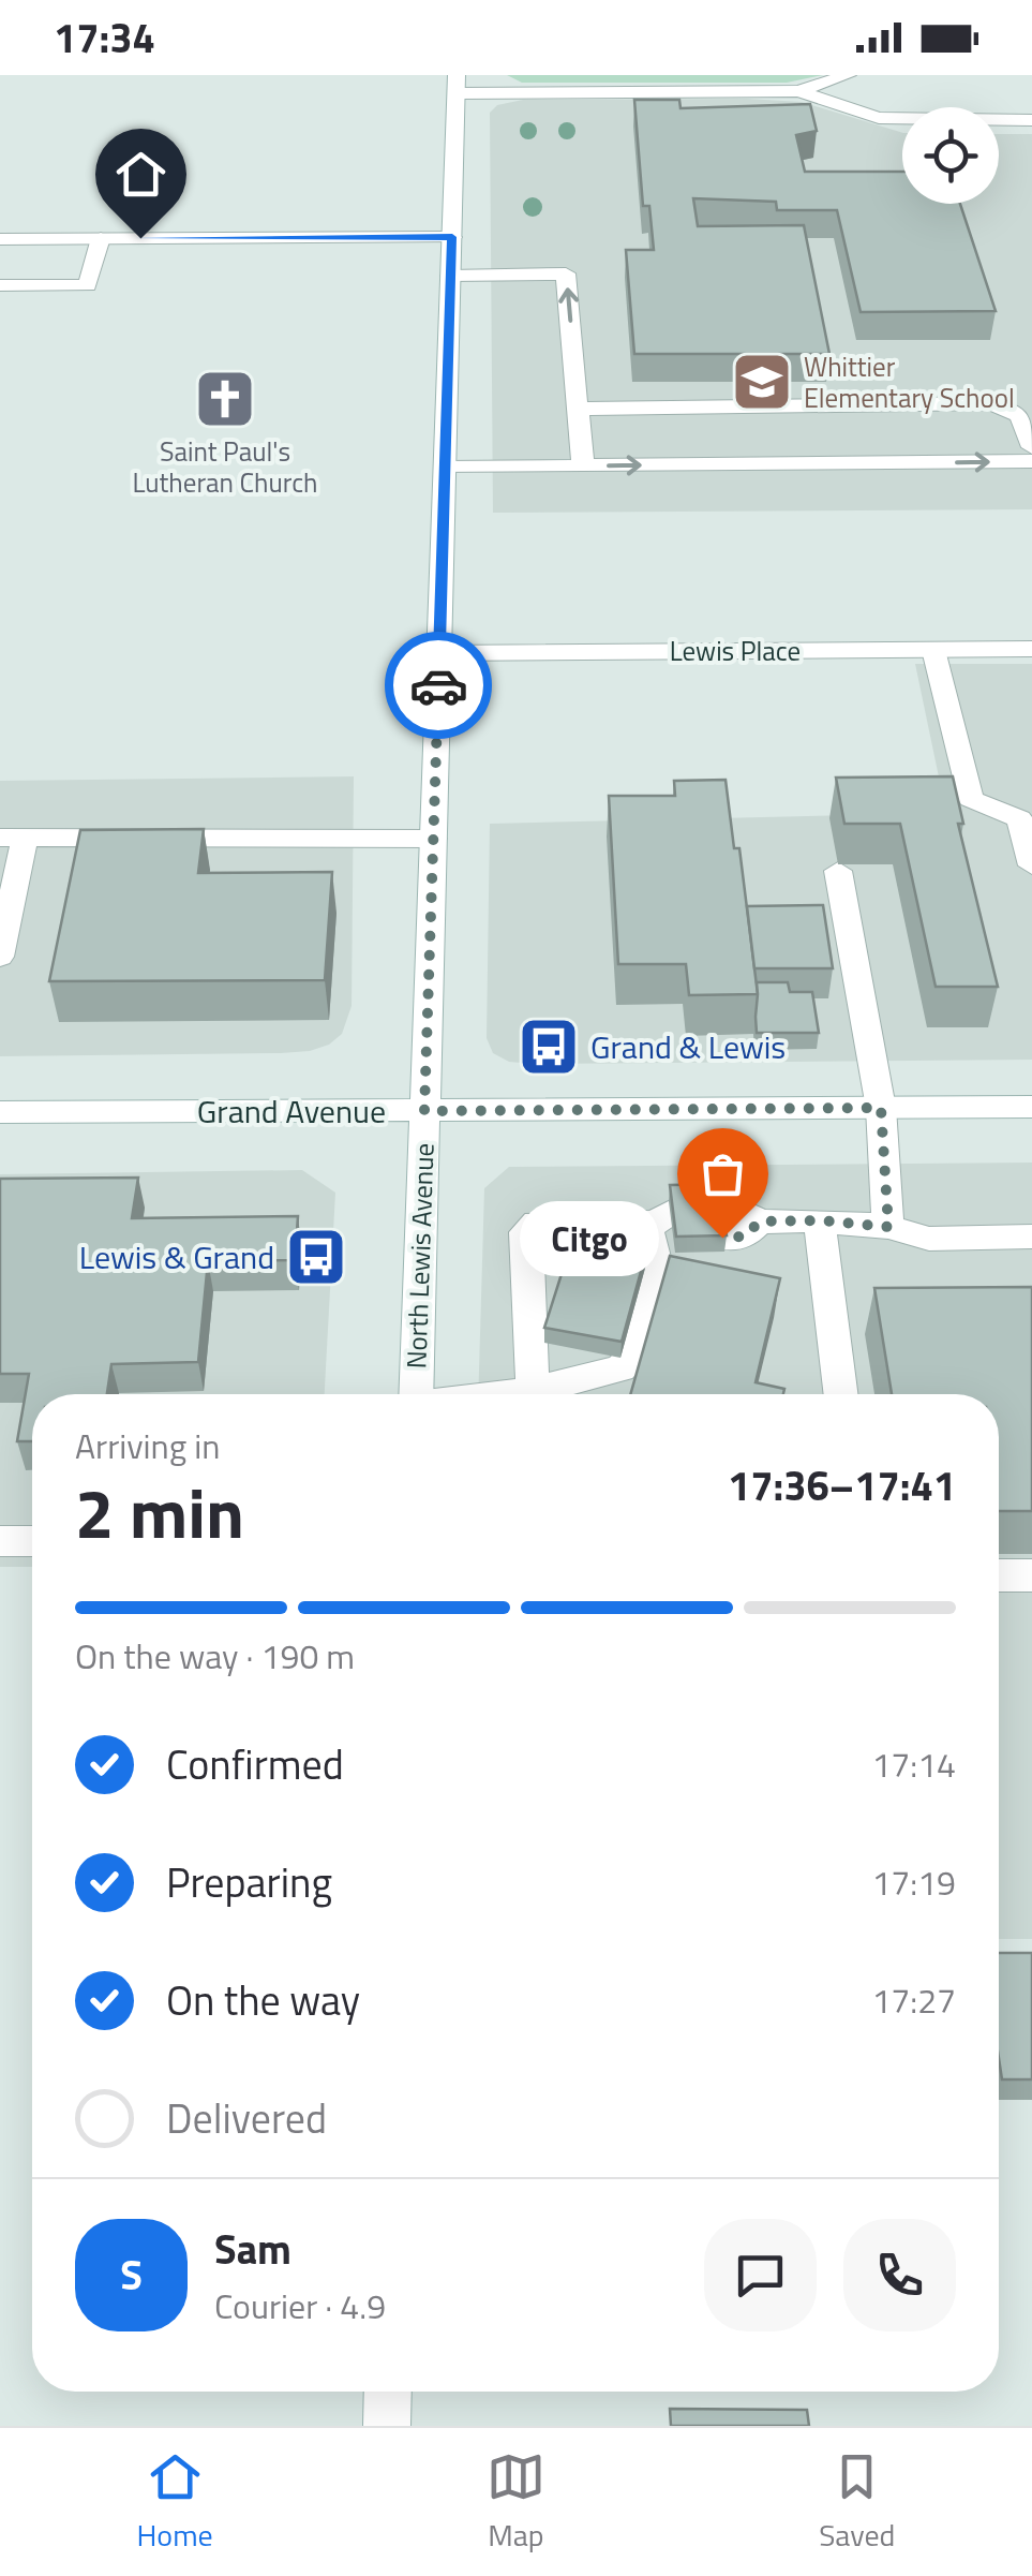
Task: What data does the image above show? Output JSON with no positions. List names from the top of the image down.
{
  "streets": {
    "main road": ["Lewis Place", "Grand Avenue", "North Lewis Avenue"]
  },
  "crossings": [
    ["Lewis Place", "North Lewis Avenue"],
    ["Grand Avenue", "North Lewis Avenue"]
  ],
  "places": {
    "school or university": ["Whittier Elementary School"],
    "church": ["Saint Paul's Lutheran Church"],
    "bus stop": ["Grand & Lewis", "Lewis & Grand"],
    "other": ["Citgo"]
  },
  "page": {
    "status": "17:34",
    "bubble": "Citgo",
    "heading": ["2 min", "Arriving in", "17:36–17:41"],
    "panel": ["Sam", "Courier · 4.9"],
    "bar": "On the way · 190 m",
    "list": [
      ["Confirmed", "17:14"],
      ["Preparing", "17:19"],
      ["On the way", "17:27"],
      "Delivered"
    ],
    "round": "S",
    "tabs": ["Home", "Map", "Saved"]
  }
}
